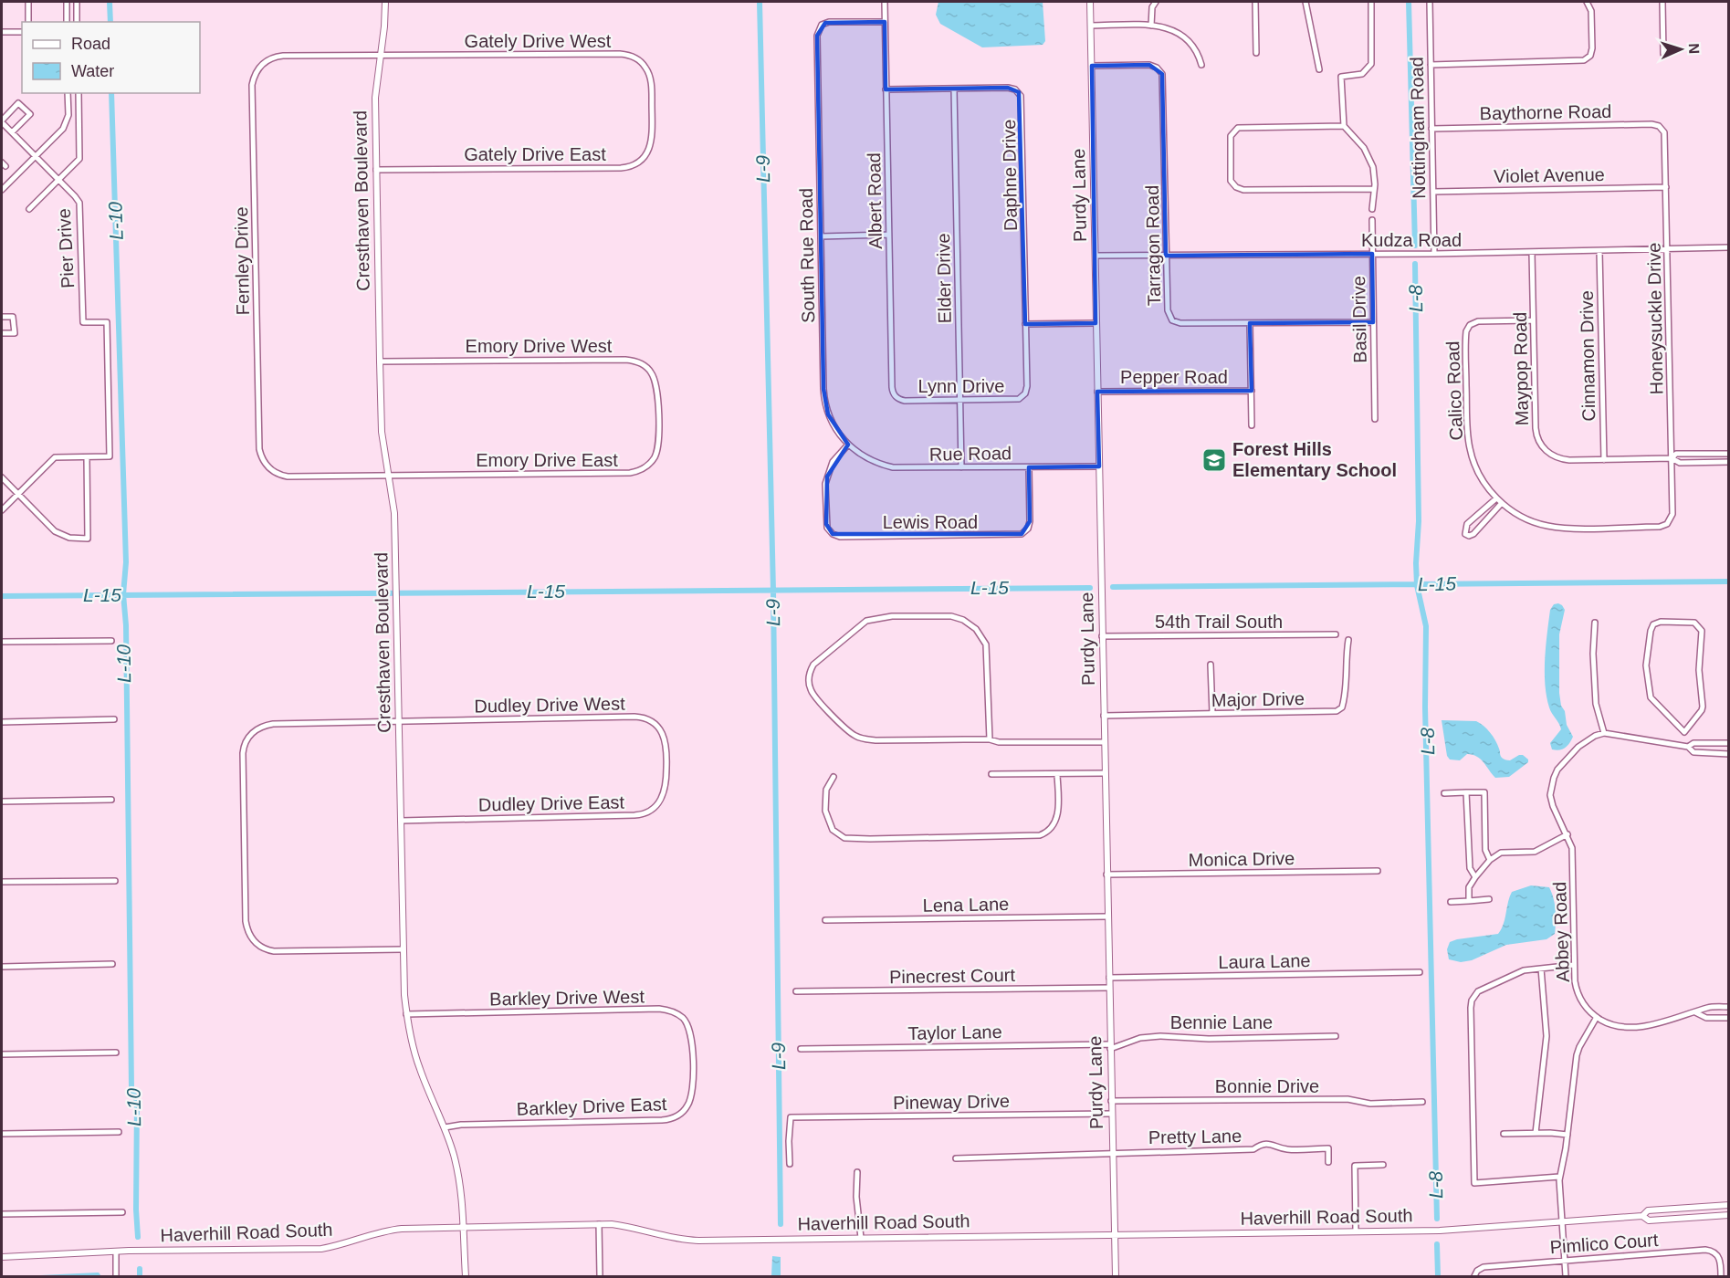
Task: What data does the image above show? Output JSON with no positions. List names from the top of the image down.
{
  "streets": {
    "street": [
      "Gately Drive West",
      "Baythorne Road",
      "Nottingham Road",
      "Gately Drive East",
      "Daphne Drive",
      "Violet Avenue",
      "Purdy Lane",
      "Cresthaven Boulevard",
      "Albert Road",
      "Kudza Road",
      "Tarragon Road",
      "Pier Drive",
      "South Rue Road",
      "Fernley Drive",
      "Elder Drive",
      "Honeysuckle Drive",
      "Basil Drive",
      "Emory Drive West",
      "Cinnamon Drive",
      "Maypop Road",
      "Pepper Road",
      "Lynn Drive",
      "Calico Road",
      "Rue Road",
      "Emory Drive East",
      "Lewis Road",
      "54th Trail South",
      "Major Drive",
      "Dudley Drive West",
      "Dudley Drive East",
      "Monica Drive",
      "Lena Lane",
      "Abbey Road",
      "Laura Lane",
      "Pinecrest Court",
      "Barkley Drive West",
      "Bennie Lane",
      "Taylor Lane",
      "Bonnie Drive",
      "Pineway Drive",
      "Barkley Drive East",
      "Pretty Lane",
      "Haverhill Road South",
      "Pimlico Court"
    ]
  },
  "crossings": [
    ["Gately Drive West", "Gately Drive East"],
    ["Gately Drive West", "Cresthaven Boulevard"],
    ["Gately Drive West", "Fernley Drive"],
    ["Baythorne Road", "Nottingham Road"],
    ["Baythorne Road", "Honeysuckle Drive"],
    ["Nottingham Road", "Violet Avenue"],
    ["Nottingham Road", "Kudza Road"],
    ["Gately Drive East", "Cresthaven Boulevard"],
    ["Daphne Drive", "Albert Road"],
    ["Daphne Drive", "Elder Drive"],
    ["Daphne Drive", "Lynn Drive"],
    ["Violet Avenue", "Honeysuckle Drive"],
    ["Purdy Lane", "Kudza Road"],
    ["Purdy Lane", "Tarragon Road"],
    ["Purdy Lane", "Pepper Road"],
    ["Purdy Lane", "Rue Road"],
    ["Purdy Lane", "54th Trail South"],
    ["Purdy Lane", "Major Drive"],
    ["Purdy Lane", "Monica Drive"],
    ["Purdy Lane", "Lena Lane"],
    ["Purdy Lane", "Laura Lane"],
    ["Purdy Lane", "Pinecrest Court"],
    ["Purdy Lane", "Bennie Lane"],
    ["Purdy Lane", "Taylor Lane"],
    ["Purdy Lane", "Bonnie Drive"],
    ["Purdy Lane", "Pineway Drive"],
    ["Purdy Lane", "Pretty Lane"],
    ["Purdy Lane", "Haverhill Road South"],
    ["Cresthaven Boulevard", "Emory Drive West"],
    ["Cresthaven Boulevard", "Emory Drive East"],
    ["Cresthaven Boulevard", "Dudley Drive West"],
    ["Cresthaven Boulevard", "Dudley Drive East"],
    ["Cresthaven Boulevard", "Barkley Drive West"],
    ["Cresthaven Boulevard", "Barkley Drive East"],
    ["Cresthaven Boulevard", "Haverhill Road South"],
    ["Albert Road", "South Rue Road"],
    ["Albert Road", "Lynn Drive"],
    ["Kudza Road", "Tarragon Road"],
    ["Kudza Road", "Honeysuckle Drive"],
    ["Kudza Road", "Basil Drive"],
    ["Kudza Road", "Cinnamon Drive"],
    ["Kudza Road", "Maypop Road"],
    ["Tarragon Road", "Basil Drive"],
    ["South Rue Road", "Rue Road"],
    ["South Rue Road", "Lewis Road"],
    ["Fernley Drive", "Emory Drive East"],
    ["Elder Drive", "Lynn Drive"],
    ["Elder Drive", "Rue Road"],
    ["Honeysuckle Drive", "Maypop Road"],
    ["Honeysuckle Drive", "Calico Road"],
    ["Emory Drive West", "Emory Drive East"],
    ["Cinnamon Drive", "Maypop Road"],
    ["Maypop Road", "Calico Road"],
    ["Rue Road", "Lewis Road"],
    ["Dudley Drive West", "Dudley Drive East"],
    ["Barkley Drive West", "Barkley Drive East"],
    ["Bennie Lane", "Taylor Lane"]
  ],
  "water": [
    "L-9",
    "L-10",
    "L-8",
    "L-15"
  ],
  "places": {
    "school or university": ["Forest Hills Elementary School"]
  },
  "legend": ["Road", "Water"],
  "north": "right"
}
